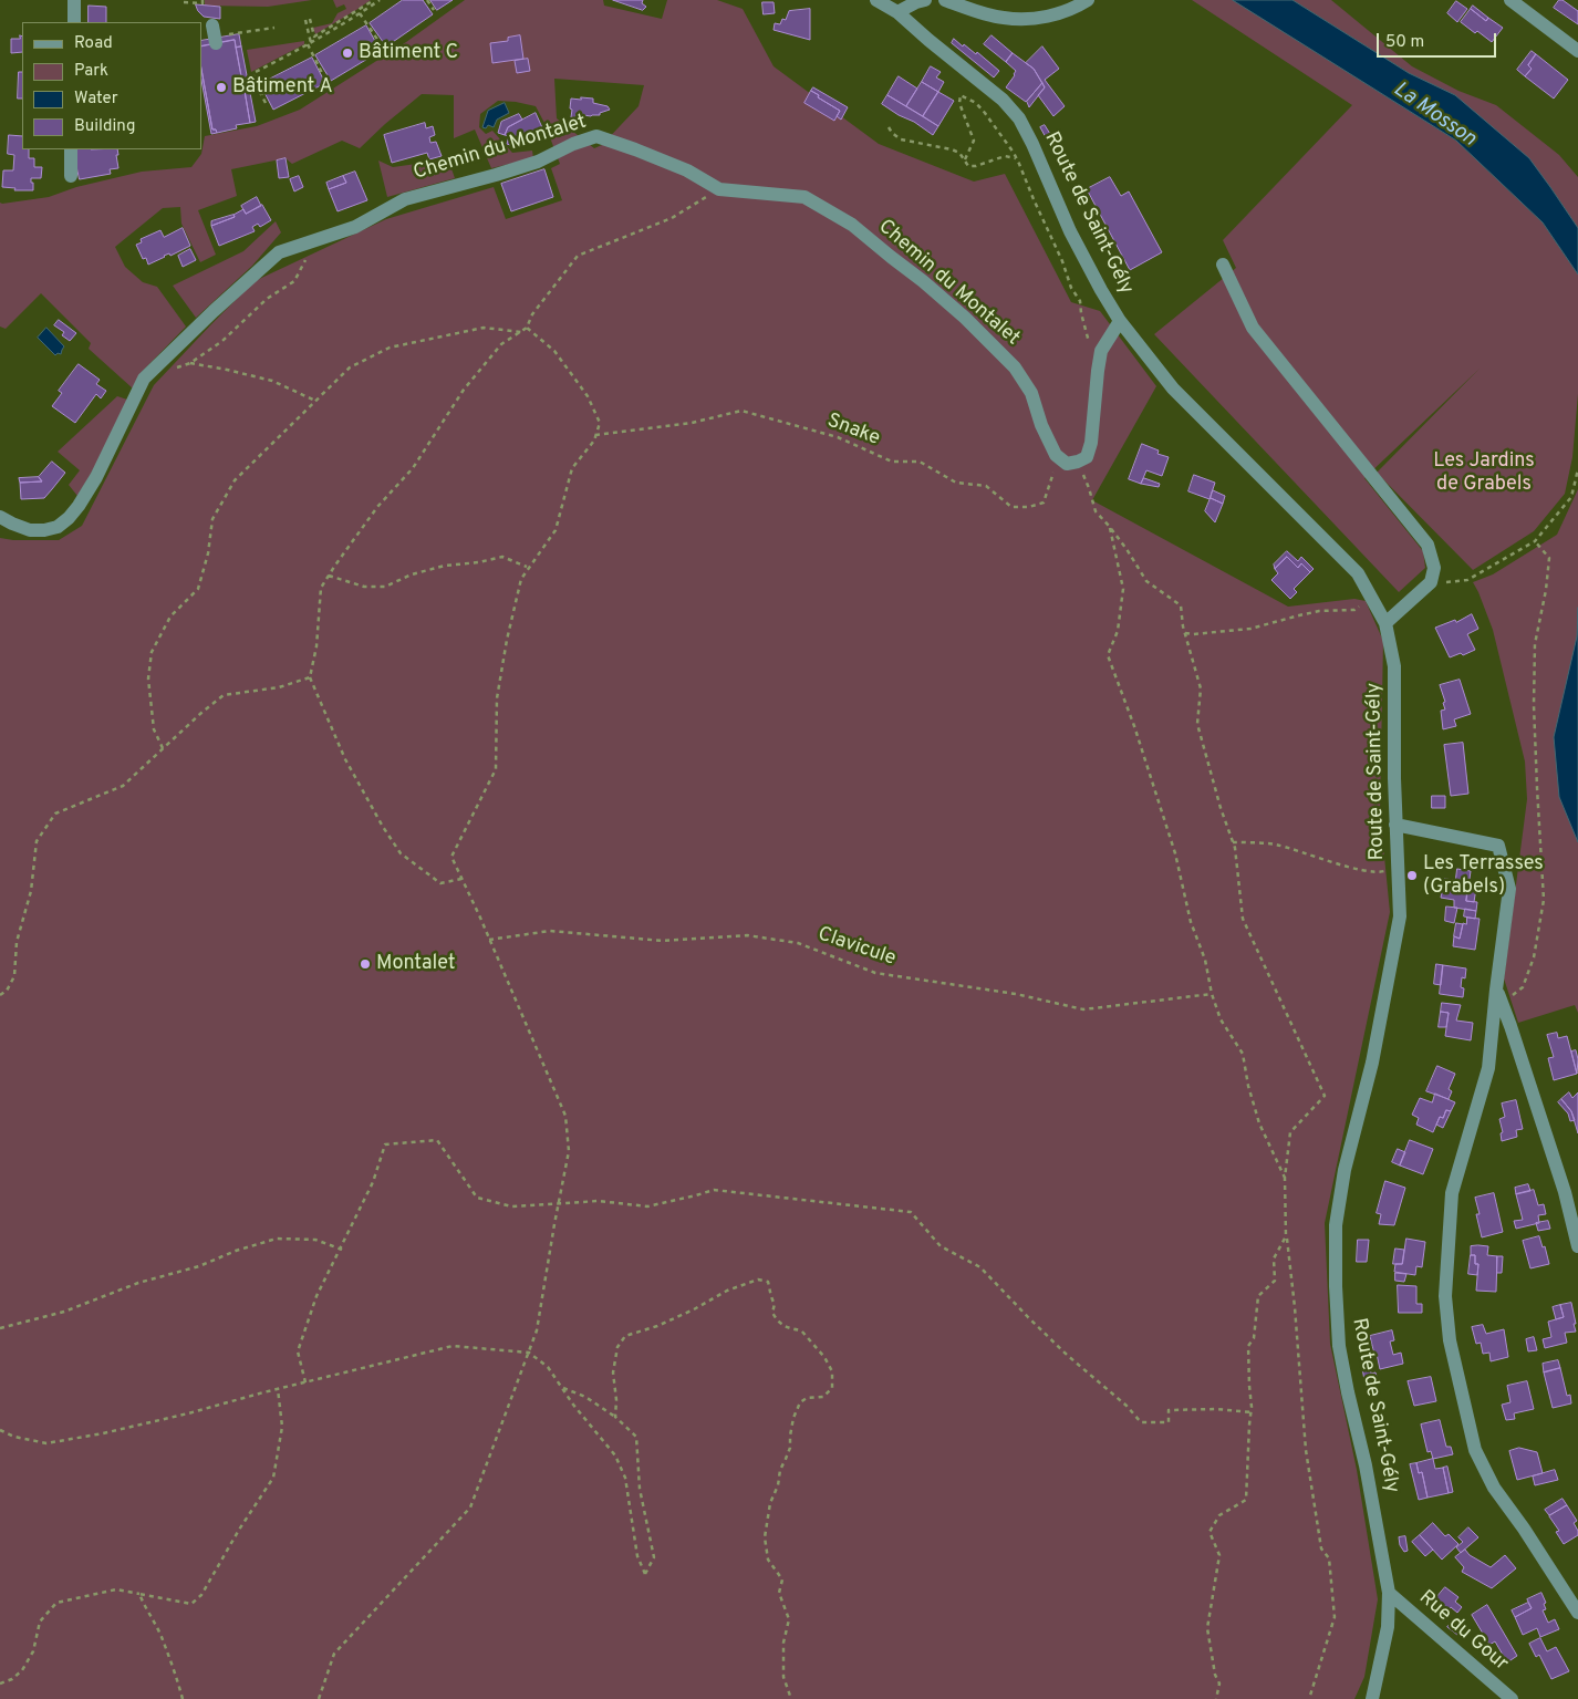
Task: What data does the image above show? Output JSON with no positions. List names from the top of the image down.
{
  "streets": {
    "street": ["Chemin du Montalet", "Route de Saint-Gély", "Rue du Gour"],
    "path": ["Snake", "Clavicule"]
  },
  "crossings": [
    ["Chemin du Montalet", "Snake"],
    ["Route de Saint-Gély", "Rue du Gour"]
  ],
  "water": ["La Mosson"],
  "parks": ["Les Jardins de Grabels"],
  "places": [
    "Bâtiment C",
    "Bâtiment A",
    "Les Terrasses (Grabels)",
    "Montalet"
  ],
  "legend": [
    "Road",
    "Park",
    "Water",
    "Building"
  ],
  "scale_bar": "50 m"
}
